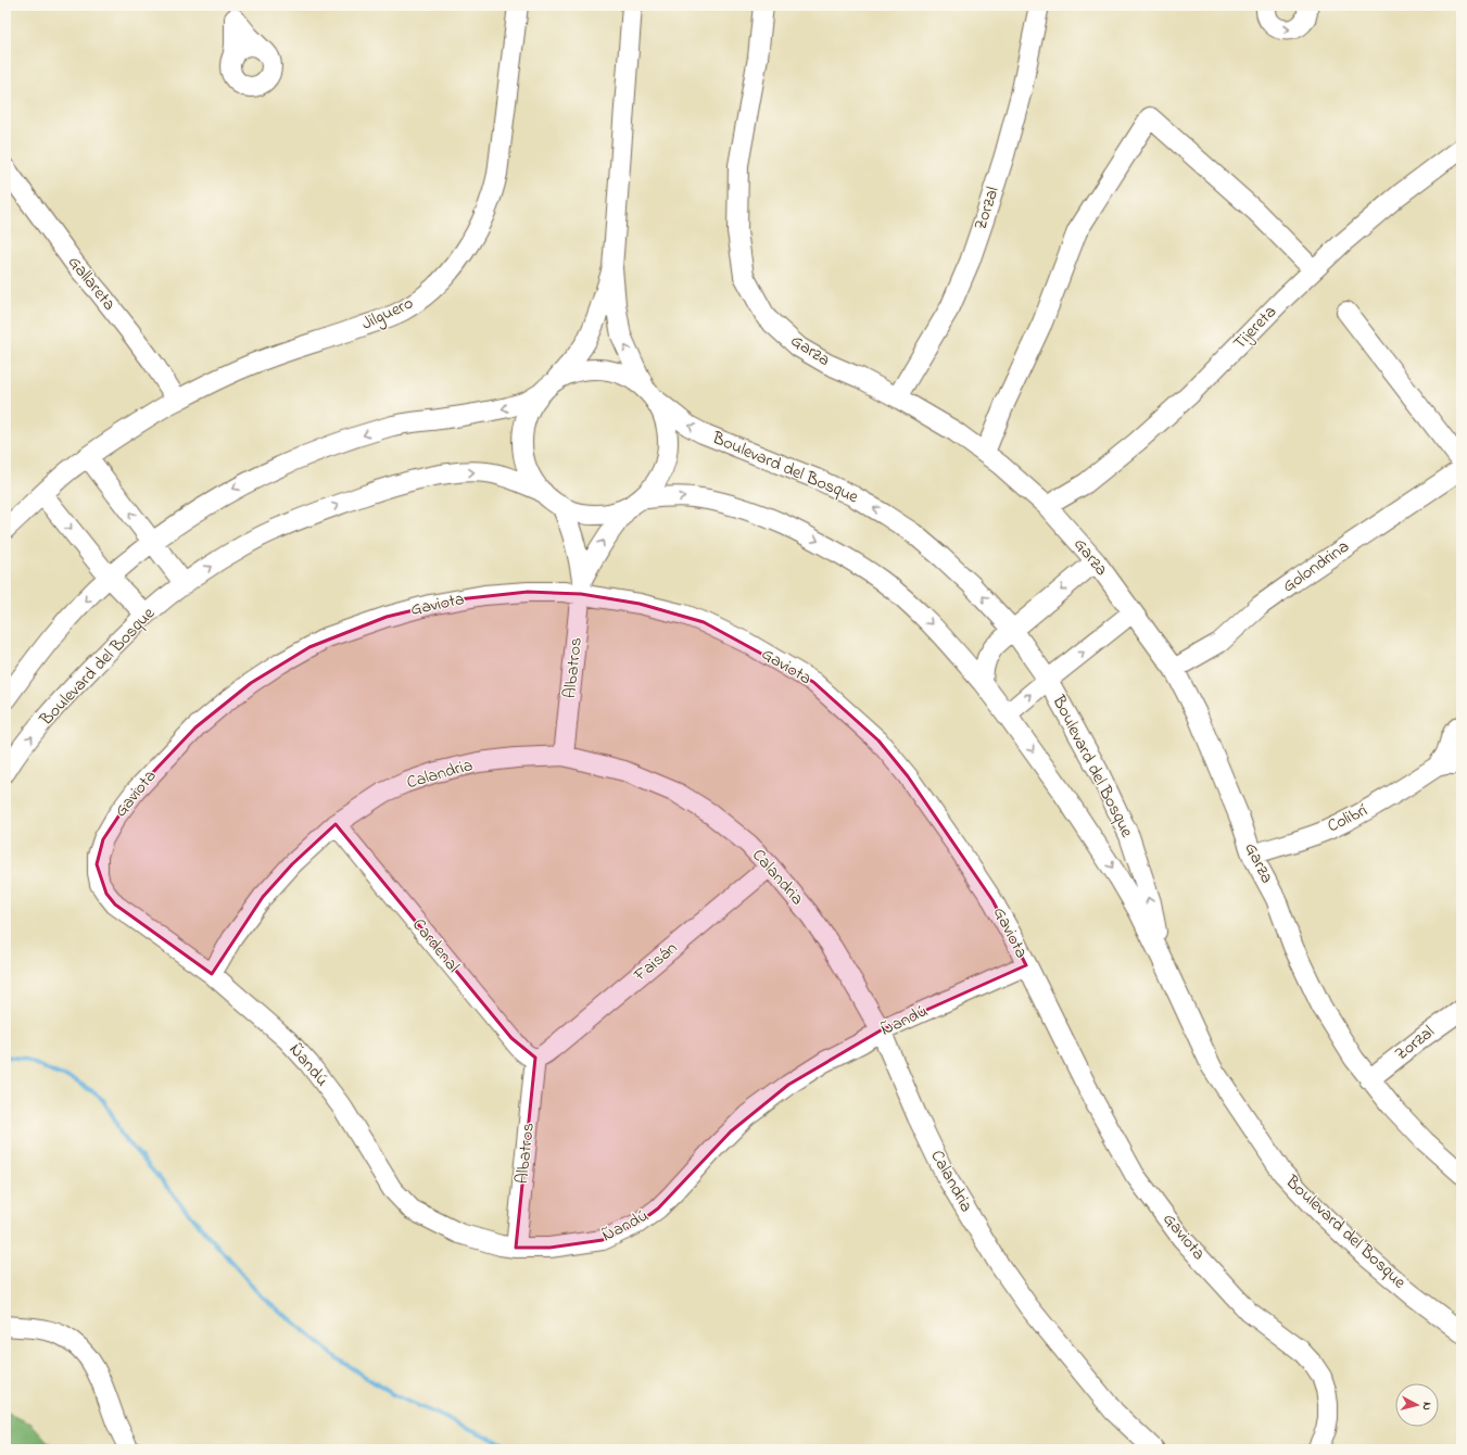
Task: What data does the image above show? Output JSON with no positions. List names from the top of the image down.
{
  "streets": {
    "street": [
      "Zorzal",
      "Gallareta",
      "Jilguero",
      "Tijereta",
      "Garza",
      "Boulevard del Bosque",
      "Golondrina",
      "Gaviota",
      "Albatros",
      "Calandria",
      "Colibrí",
      "Cardenal",
      "Faisán",
      "Ñandú"
    ]
  },
  "crossings": [
    ["Zorzal", "Garza"],
    ["Gallareta", "Jilguero"],
    ["Tijereta", "Garza"],
    ["Garza", "Golondrina"],
    ["Garza", "Colibrí"],
    ["Gaviota", "Albatros"],
    ["Gaviota", "Calandria"],
    ["Gaviota", "Ñandú"],
    ["Albatros", "Calandria"],
    ["Albatros", "Cardenal"],
    ["Albatros", "Faisán"],
    ["Albatros", "Ñandú"],
    ["Calandria", "Cardenal"],
    ["Calandria", "Faisán"],
    ["Calandria", "Ñandú"],
    ["Cardenal", "Faisán"]
  ],
  "north": "right"
}
